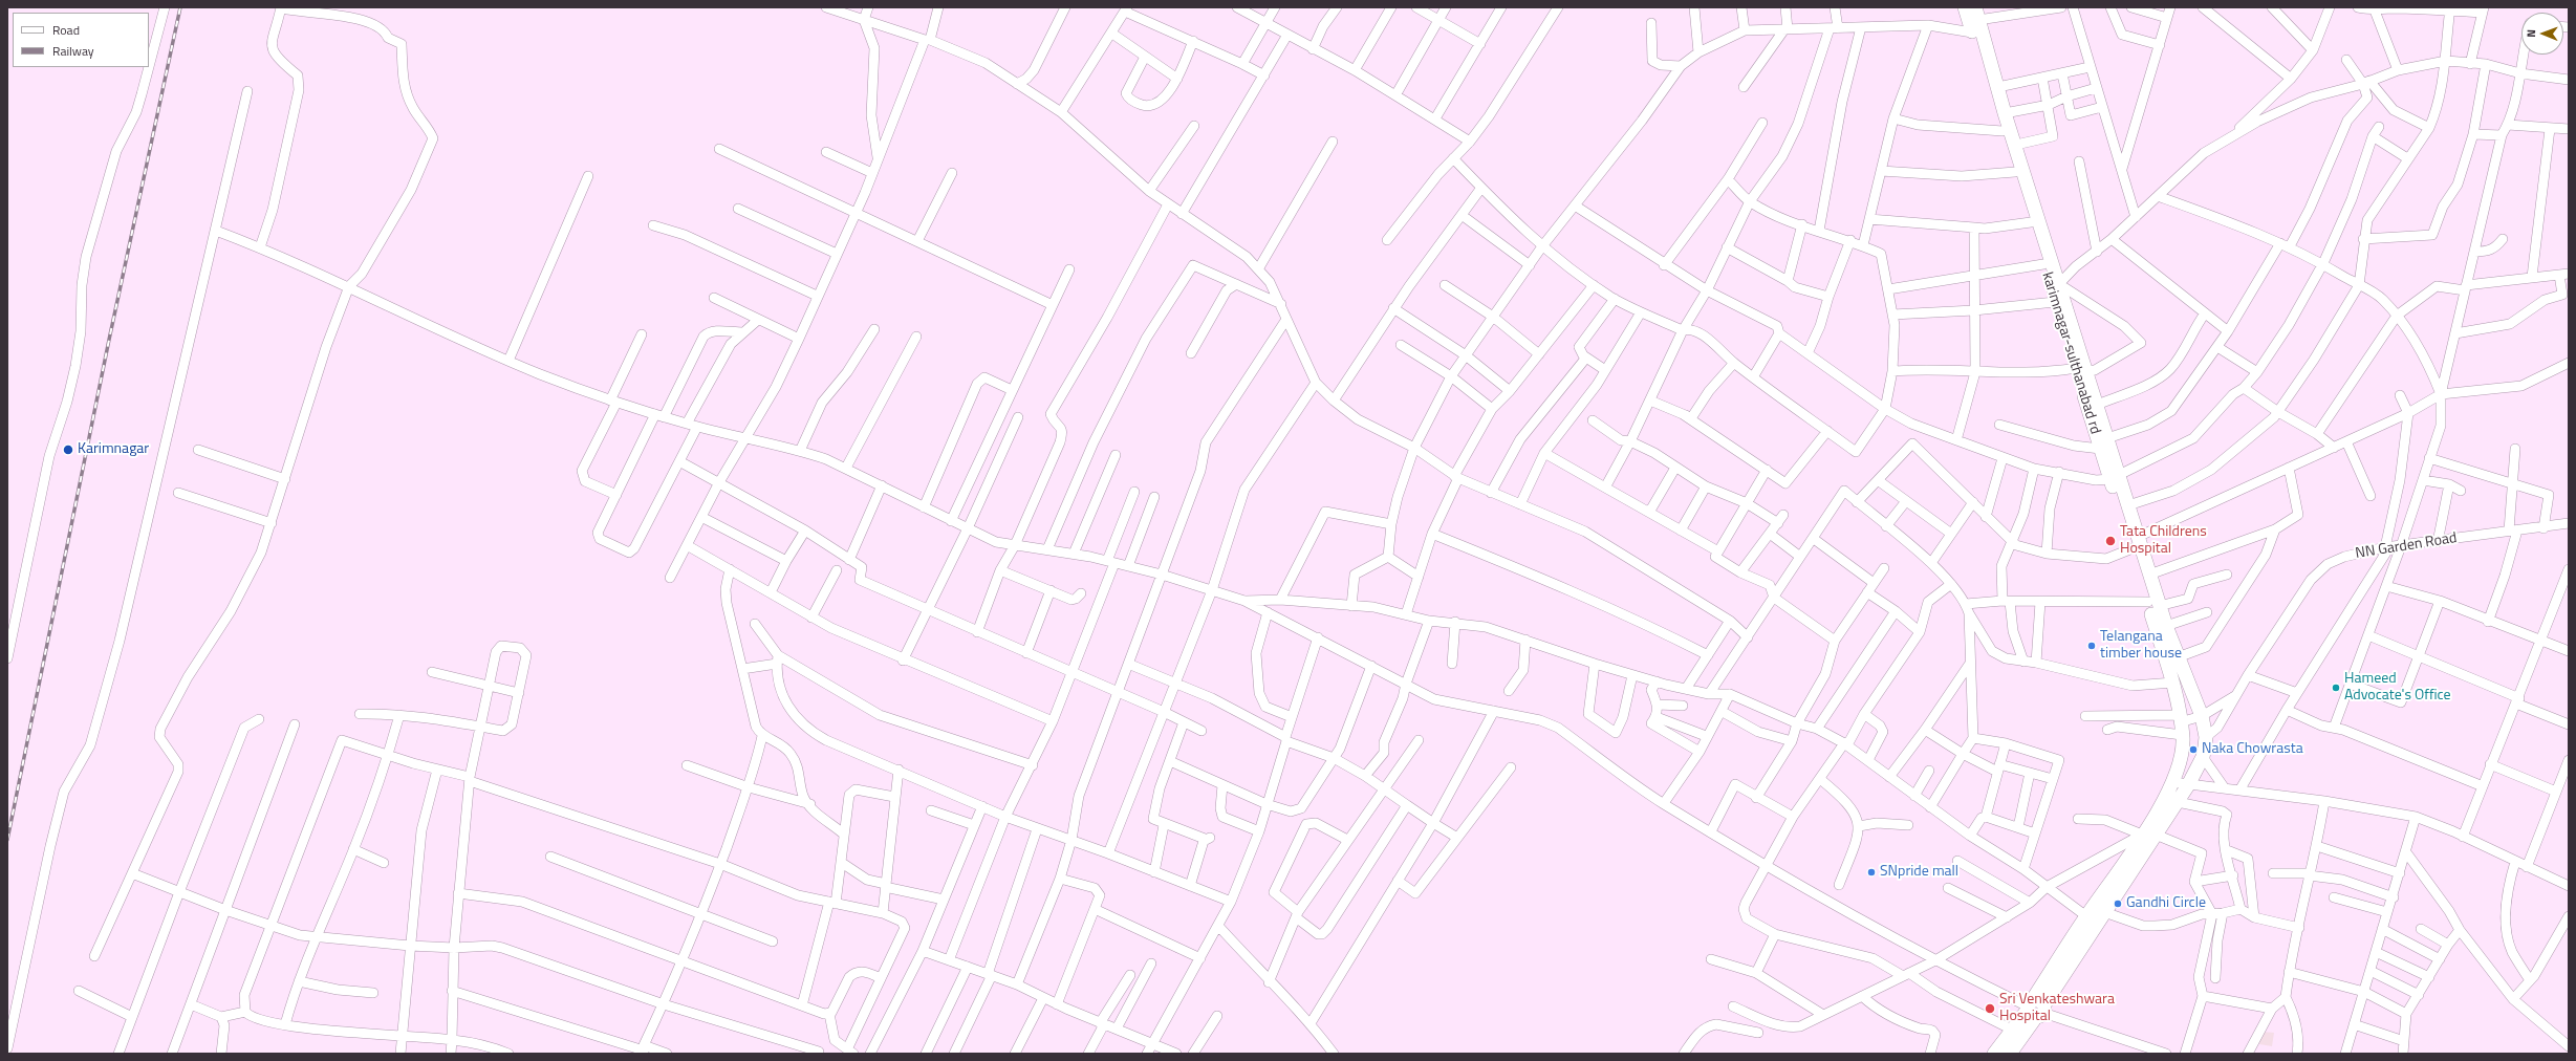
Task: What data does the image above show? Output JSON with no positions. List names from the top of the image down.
{
  "streets": {
    "highway": ["karimnagar-sulthanabad rd"],
    "street": ["NN Garden Road"]
  },
  "places": [
    "Karimnagar",
    "Tata Childrens Hospital",
    "Telangana timber house",
    "Hameed Advocate's Office",
    "Naka Chowrasta",
    "SNpride mall",
    "Gandhi Circle",
    "Sri Venkateshwara Hospital"
  ],
  "legend": ["Road", "Railway"],
  "north": "left"
}
